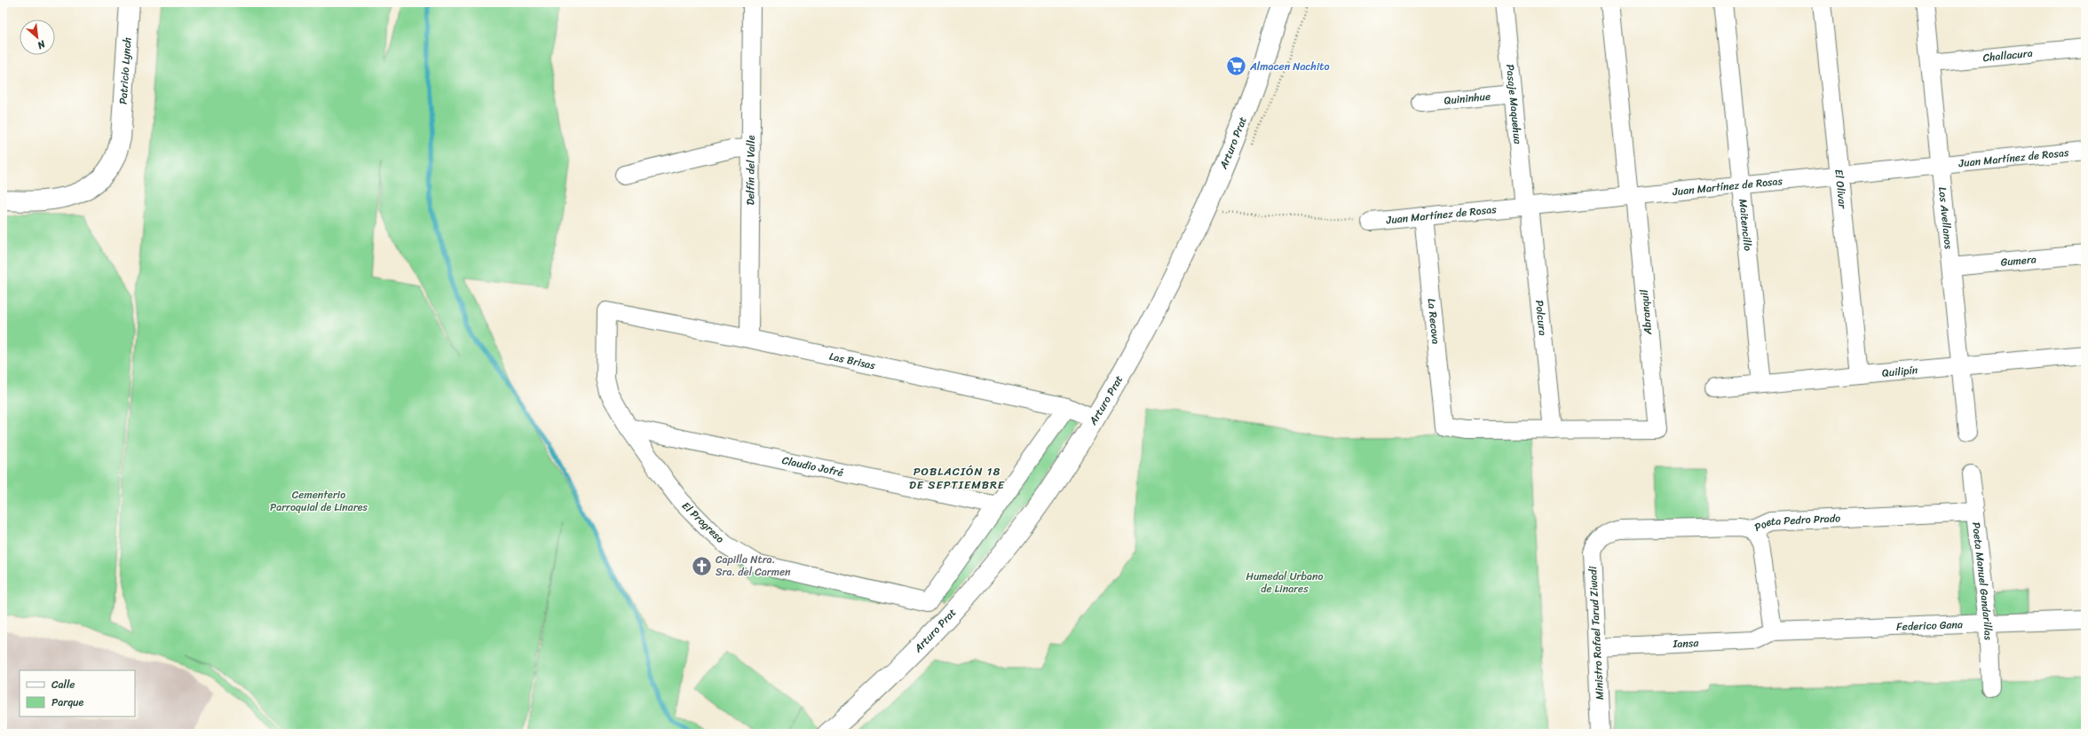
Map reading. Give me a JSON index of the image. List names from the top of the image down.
{
  "streets": {
    "main road": ["Patricio Lynch", "Arturo Prat"],
    "street": [
      "Challacura",
      "Quininhue",
      "Pasaje Maquehua",
      "Juan Martínez de Rosas",
      "Delfín del Valle",
      "El Olivar",
      "Los Avellanos",
      "Maitencillo",
      "Gumera",
      "Abranquil",
      "Polcura",
      "La Recova",
      "Las Brisas",
      "Quilipín",
      "Claudio Jofré",
      "El Progreso",
      "Poeta Pedro Prado",
      "Poeta Manuel Gandarillas",
      "Federico Gana",
      "Ministro Rafael Tarud Ziwadi",
      "Iansa"
    ]
  },
  "crossings": [
    ["Challacura", "Los Avellanos"],
    ["Quininhue", "Pasaje Maquehua"],
    ["Pasaje Maquehua", "Juan Martínez de Rosas"],
    ["Pasaje Maquehua", "Polcura"],
    ["Arturo Prat", "Las Brisas"],
    ["Juan Martínez de Rosas", "El Olivar"],
    ["Juan Martínez de Rosas", "Los Avellanos"],
    ["Juan Martínez de Rosas", "Maitencillo"],
    ["Juan Martínez de Rosas", "Abranquil"],
    ["Juan Martínez de Rosas", "Polcura"],
    ["Juan Martínez de Rosas", "La Recova"],
    ["Delfín del Valle", "Las Brisas"],
    ["El Olivar", "Quilipín"],
    ["Los Avellanos", "Gumera"],
    ["Los Avellanos", "Quilipín"],
    ["Maitencillo", "Quilipín"],
    ["Abranquil", "Polcura"],
    ["Abranquil", "La Recova"],
    ["Polcura", "La Recova"],
    ["Las Brisas", "El Progreso"],
    ["Claudio Jofré", "El Progreso"],
    ["Poeta Pedro Prado", "Poeta Manuel Gandarillas"],
    ["Poeta Pedro Prado", "Ministro Rafael Tarud Ziwadi"],
    ["Poeta Manuel Gandarillas", "Federico Gana"],
    ["Federico Gana", "Iansa"],
    ["Ministro Rafael Tarud Ziwadi", "Iansa"]
  ],
  "districts": ["POBLACIÓN 18 DE SEPTIEMBRE"],
  "parks": ["Cementerio Parroquial de Linares", "Humedal Urbano de Linares"],
  "places": {
    "supermarket": ["Almacen Nachito"],
    "church": ["Capilla Ntra. Sra. del Carmen"]
  },
  "legend": ["Calle", "Parque"],
  "north": "bottom right"
}
